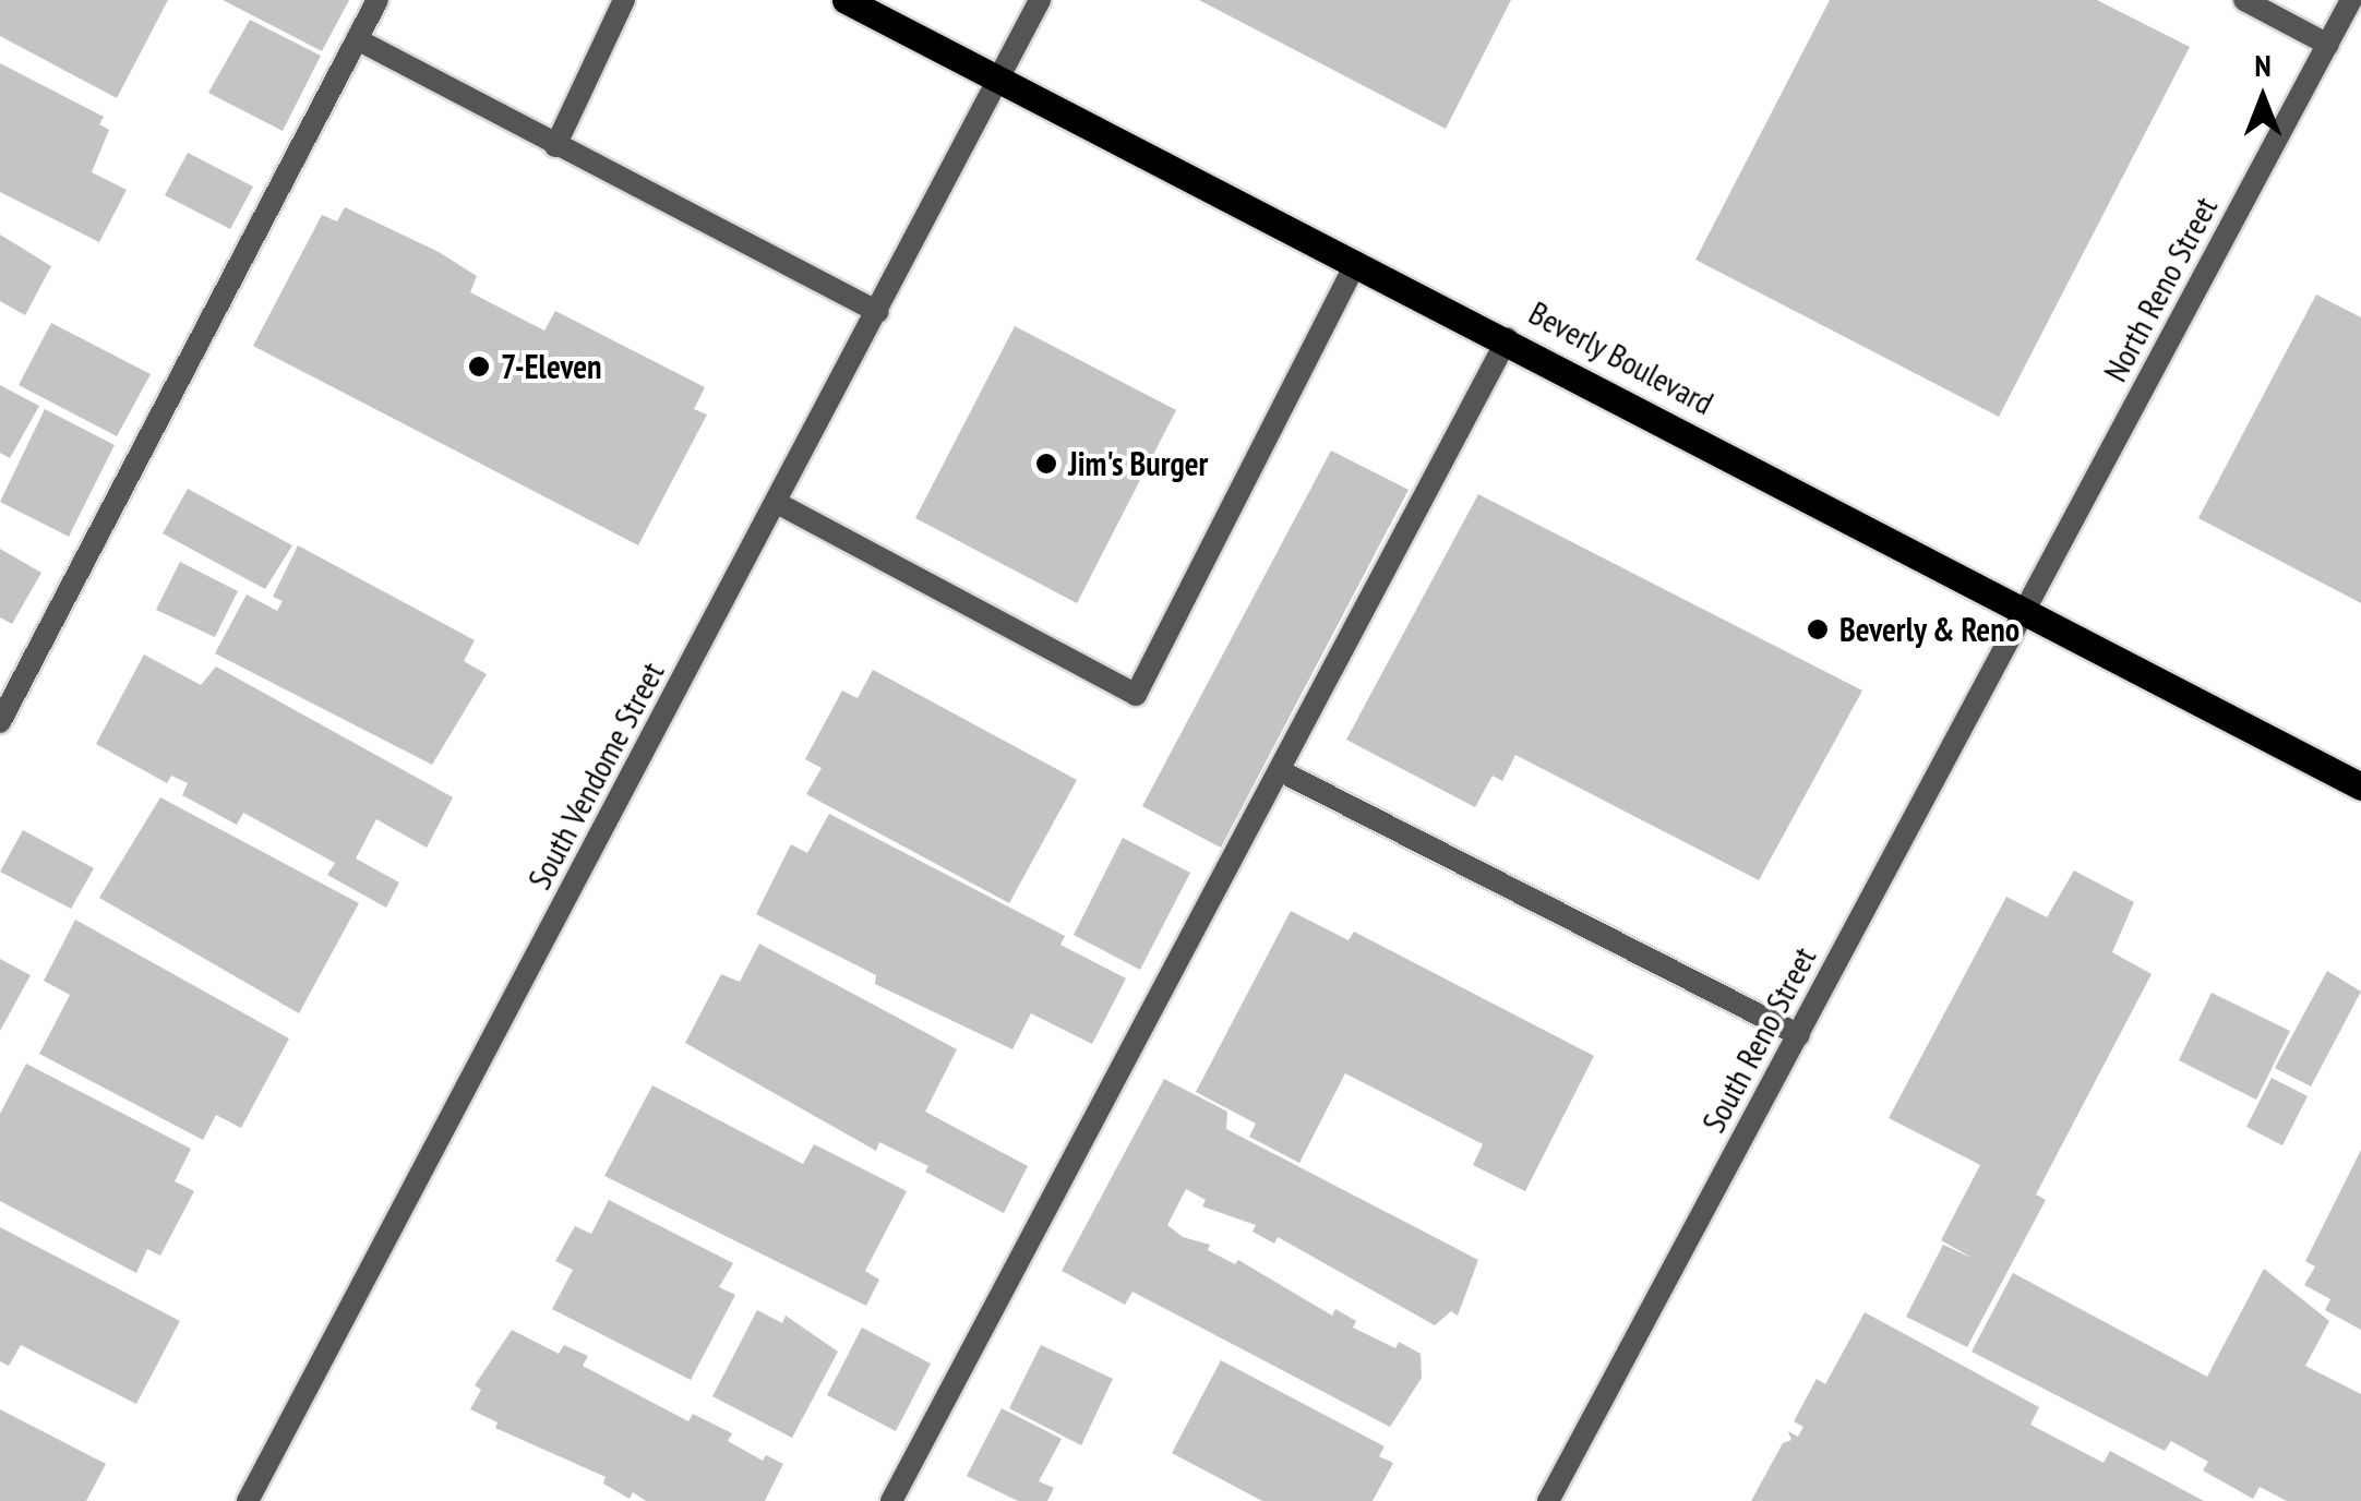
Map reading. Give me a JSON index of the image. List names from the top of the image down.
{
  "streets": {
    "main road": ["Beverly Boulevard"],
    "street": ["North Reno Street", "South Vendome Street", "South Reno Street"]
  },
  "crossings": [
    ["North Reno Street", "Beverly Boulevard"],
    ["North Reno Street", "South Reno Street"],
    ["Beverly Boulevard", "South Vendome Street"],
    ["Beverly Boulevard", "South Reno Street"]
  ],
  "places": ["7-Eleven", "Jim's Burger", "Beverly & Reno"],
  "north": "top"
}
